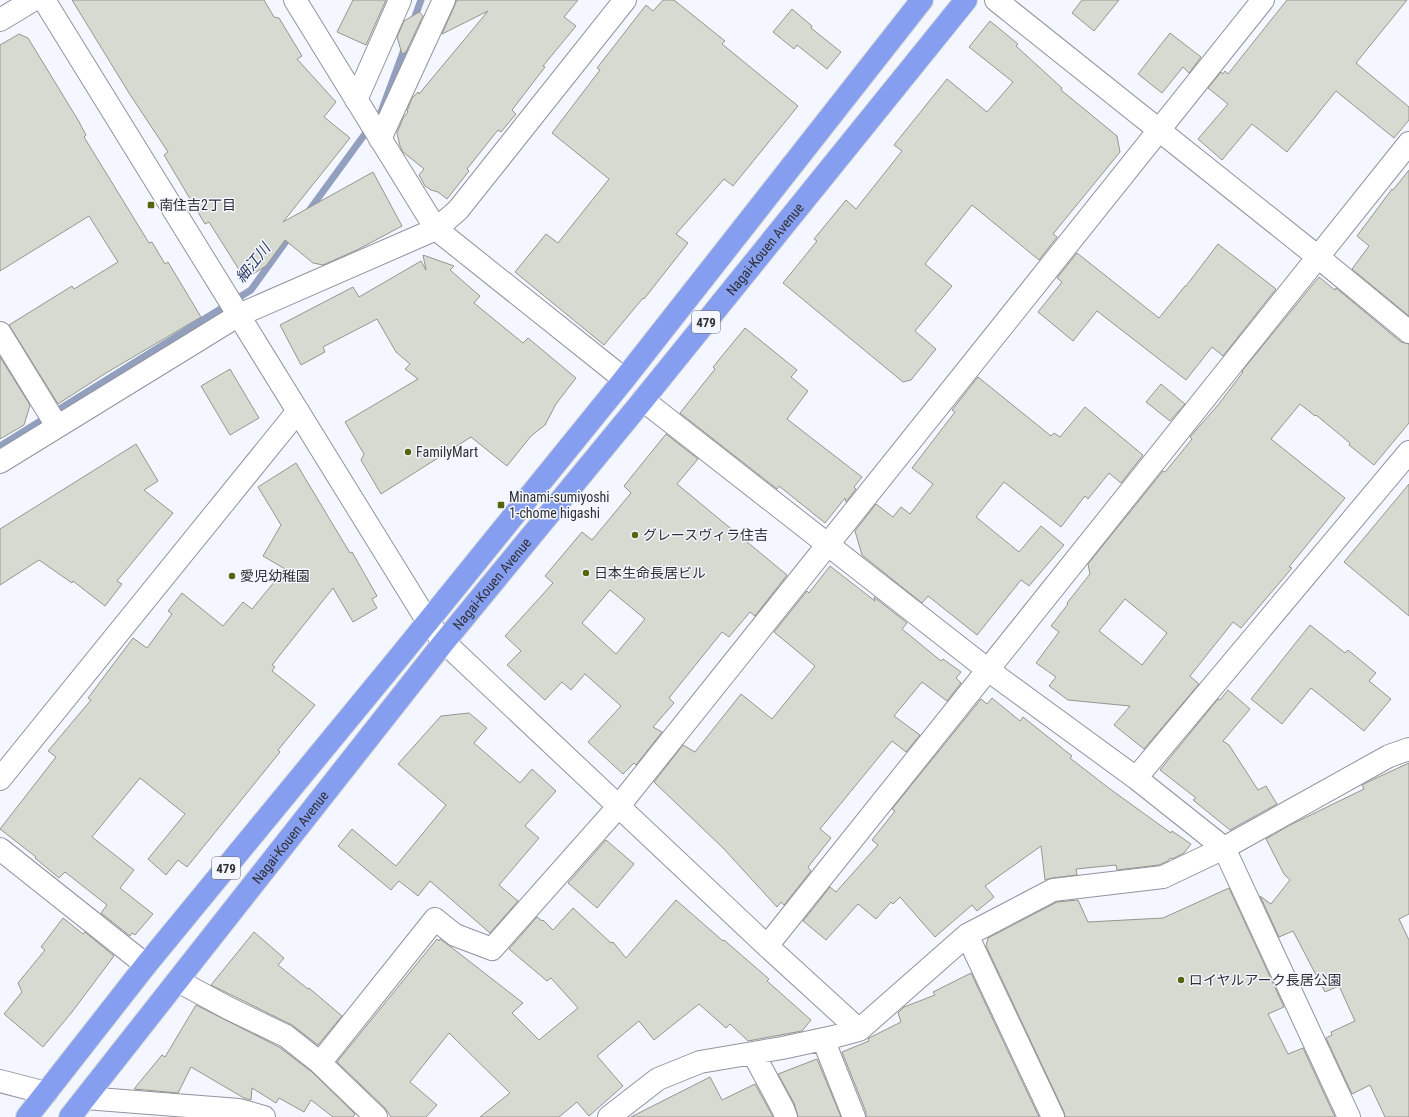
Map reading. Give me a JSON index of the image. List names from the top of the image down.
{
  "streets": {
    "highway": ["Nagai-Kouen Avenue", "479"]
  },
  "water": ["細江川"],
  "places": {
    "transit": ["南住吉2丁目", "Minami-sumiyoshi 1-chome higashi"],
    "other": [
      "FamilyMart",
      "グレースヴィラ住吉",
      "日本生命長居ビル",
      "愛児幼稚園",
      "ロイヤルアーク長居公園"
    ]
  }
}
